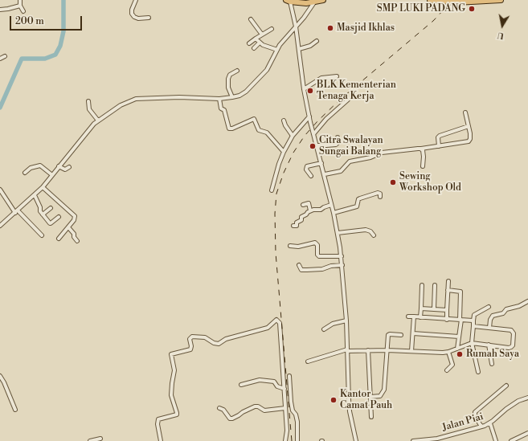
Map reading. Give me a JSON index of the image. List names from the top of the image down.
{
  "streets": {
    "street": ["Jalan Piai"]
  },
  "places": [
    "SMP LUKI PADANG",
    "Masjid Ikhlas",
    "BLK Kementerian Tenaga Kerja",
    "Citra Swalayan Sungai Balang",
    "Sewing Workshop Old",
    "Rumah Saya",
    "Kantor Camat Pauh"
  ],
  "scale_bar": "200 m",
  "north": "bottom"
}
